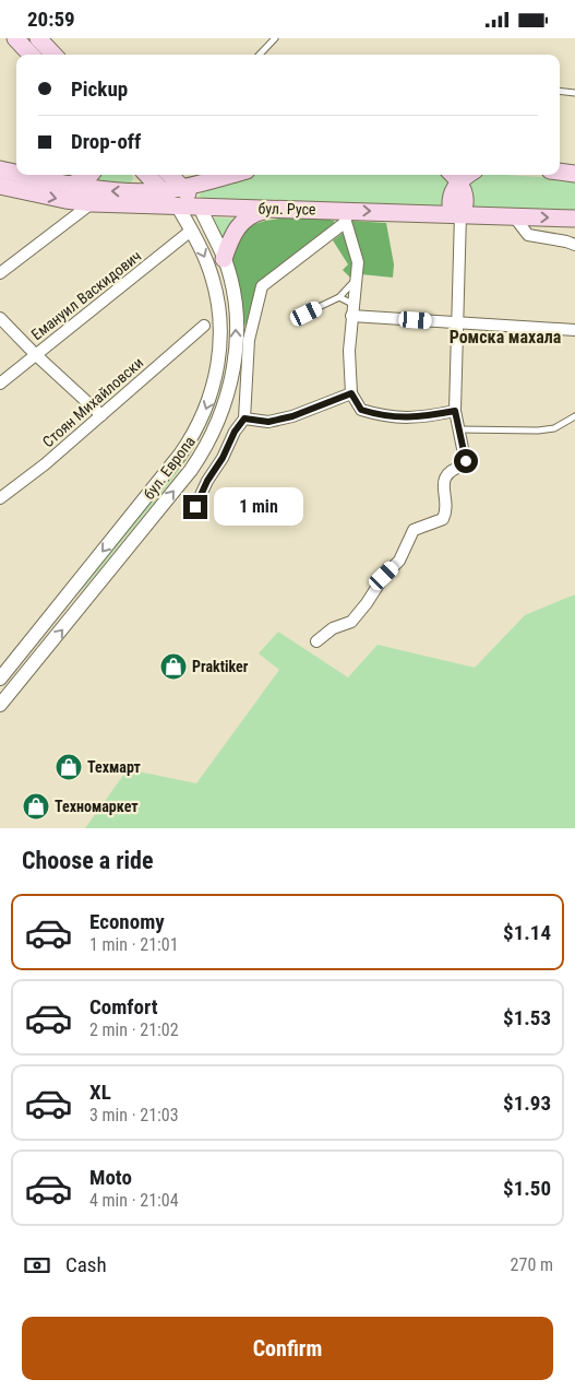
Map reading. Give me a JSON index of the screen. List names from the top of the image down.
{
  "streets": {
    "main road": ["бул. Русе"],
    "street": ["Емануил Васкидович", "Стоян Михайловски", "бул. Европа"]
  },
  "crossings": [
    ["бул. Русе", "бул. Европа"],
    ["Емануил Васкидович", "бул. Европа"]
  ],
  "districts": ["Ромска махала"],
  "places": {
    "shop": ["Praktiker", "Техмарт", "Техномаркет"]
  },
  "page": {
    "status": "20:59",
    "banner": ["Pickup", "Drop-off"],
    "bubble": "1 min",
    "heading": "Choose a ride",
    "list": [
      {
        "name": "Economy",
        "note": "1 min · 21:01",
        "value": "$1.14"
      },
      {
        "name": "Comfort",
        "note": "2 min · 21:02",
        "value": "$1.53"
      },
      {
        "name": "XL",
        "note": "3 min · 21:03",
        "value": "$1.93"
      },
      {
        "name": "Moto",
        "note": "4 min · 21:04",
        "value": "$1.50"
      }
    ],
    "pay": ["Cash", "270 m"],
    "buttons": "Confirm"
  }
}
